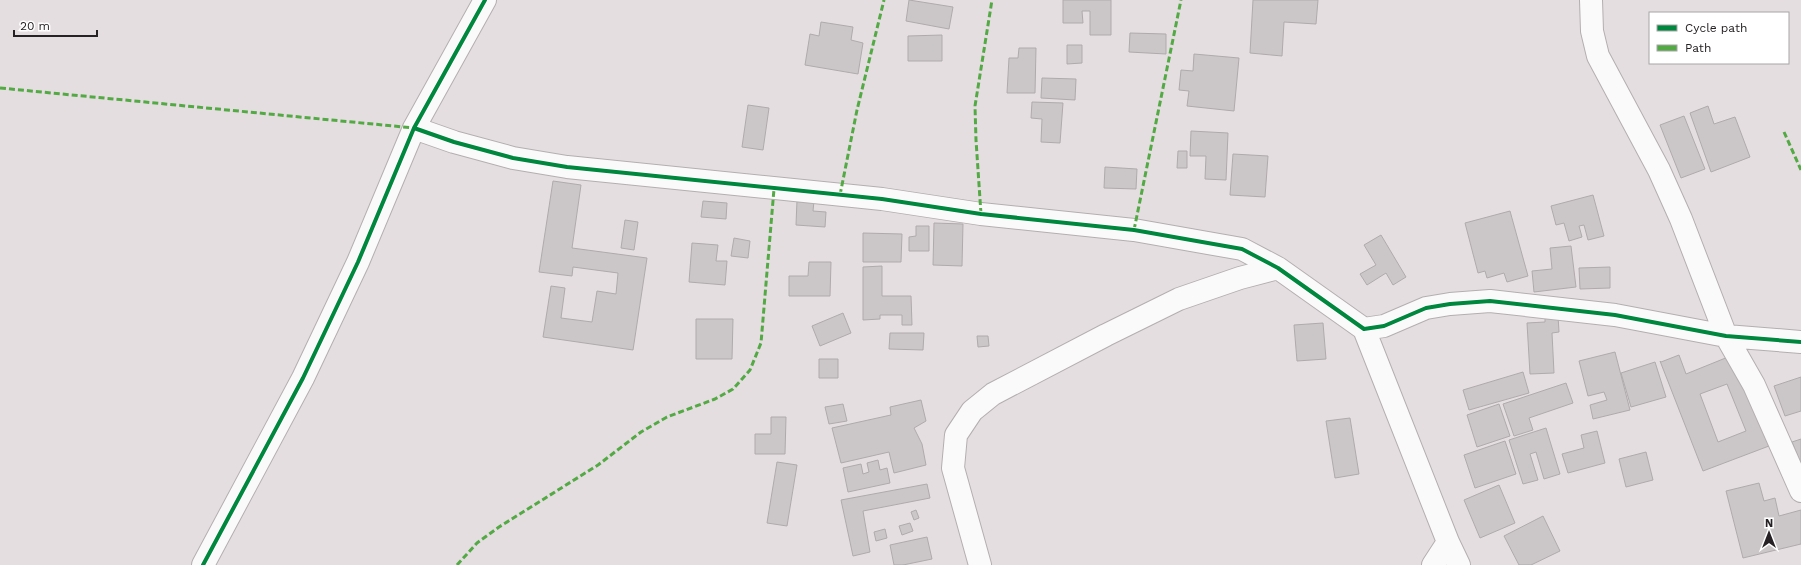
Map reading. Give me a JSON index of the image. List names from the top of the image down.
{
  "legend": ["Cycle path", "Path"],
  "scale_bar": "20 m",
  "north": "top"
}
